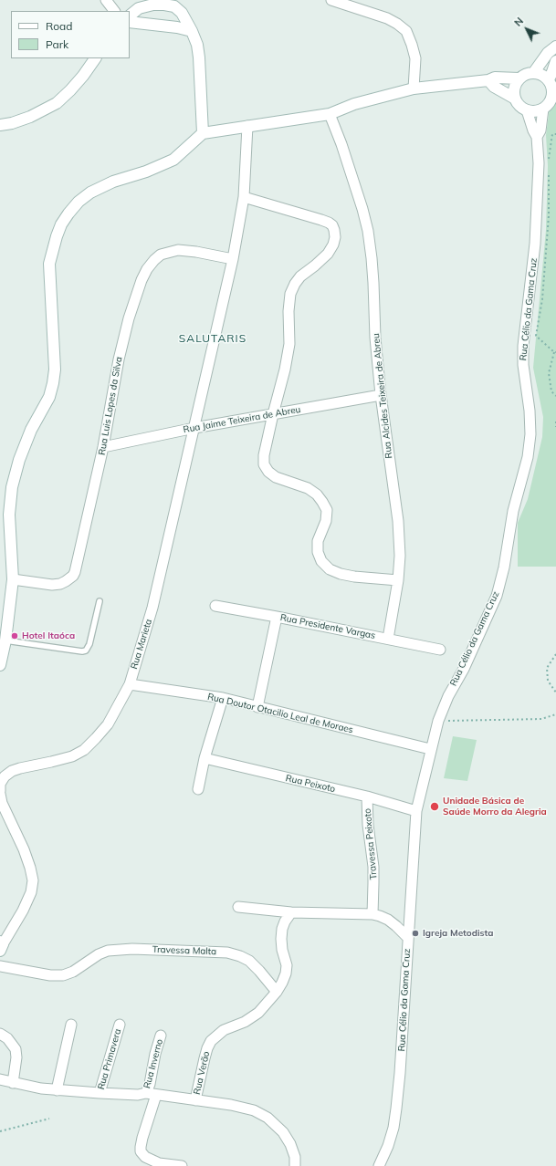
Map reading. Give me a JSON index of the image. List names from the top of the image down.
{
  "streets": {
    "street": [
      "Rua Célio da Gama Cruz",
      "Rua Alcides Teixeira de Abreu",
      "Rua Luis Lopes da Silva",
      "Rua Jaime Teixeira de Abreu",
      "Rua Presidente Vargas",
      "Rua Marieta",
      "Rua Doutor Otacilio Leal de Moraes",
      "Rua Peixoto",
      "Travessa Peixoto",
      "Travessa Malta",
      "Rua Primavera",
      "Rua Inverno",
      "Rua Verão"
    ]
  },
  "crossings": [
    ["Rua Célio da Gama Cruz", "Rua Doutor Otacilio Leal de Moraes"],
    ["Rua Célio da Gama Cruz", "Rua Peixoto"],
    ["Rua Alcides Teixeira de Abreu", "Rua Jaime Teixeira de Abreu"],
    ["Rua Alcides Teixeira de Abreu", "Rua Presidente Vargas"],
    ["Rua Luis Lopes da Silva", "Rua Jaime Teixeira de Abreu"],
    ["Rua Luis Lopes da Silva", "Rua Marieta"],
    ["Rua Jaime Teixeira de Abreu", "Rua Marieta"],
    ["Rua Marieta", "Rua Doutor Otacilio Leal de Moraes"],
    ["Rua Peixoto", "Travessa Peixoto"],
    ["Travessa Malta", "Rua Verão"]
  ],
  "districts": ["SALUTARIS"],
  "places": ["Hotel Itaóca", "Unidade Básica de Saúde Morro da Alegria", "Igreja Metodista"],
  "legend": ["Road", "Park"],
  "north": "top left"
}
